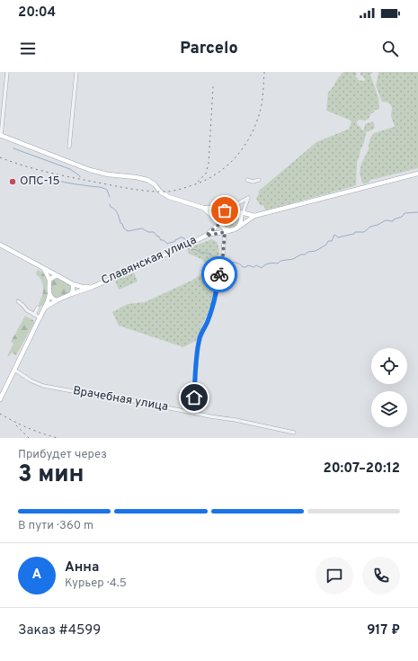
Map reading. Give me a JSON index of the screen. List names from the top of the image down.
{
  "streets": {
    "main road": ["Славянская улица"],
    "street": ["Врачебная улица"]
  },
  "places": ["ОПС-15"],
  "page": {
    "status": "20:04",
    "header": "Parcelo",
    "heading": ["3 мин", "Прибудет через", "20:07–20:12"],
    "panel": [
      "Анна",
      "Курьер · 4.5",
      "Заказ #4599",
      "917 ₽"
    ],
    "bar": "В пути · 360 m",
    "round": "А"
  }
}
